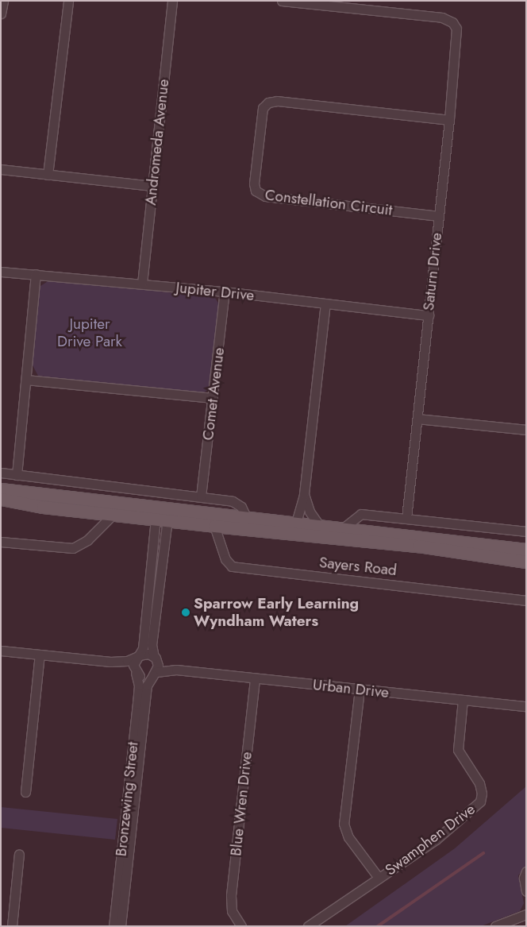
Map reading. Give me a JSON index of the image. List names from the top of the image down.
{
  "streets": {
    "main road": ["Sayers Road"],
    "street": [
      "Andromeda Avenue",
      "Constellation Circuit",
      "Saturn Drive",
      "Jupiter Drive",
      "Comet Avenue",
      "Urban Drive",
      "Bronzewing Street",
      "Blue Wren Drive",
      "Swamphen Drive"
    ]
  },
  "crossings": [
    ["Andromeda Avenue", "Jupiter Drive"],
    ["Constellation Circuit", "Saturn Drive"],
    ["Saturn Drive", "Jupiter Drive"],
    ["Jupiter Drive", "Comet Avenue"],
    ["Urban Drive", "Bronzewing Street"],
    ["Urban Drive", "Blue Wren Drive"],
    ["Urban Drive", "Swamphen Drive"]
  ],
  "parks": ["Jupiter Drive Park"],
  "places": ["Sparrow Early Learning Wyndham Waters"]
}
